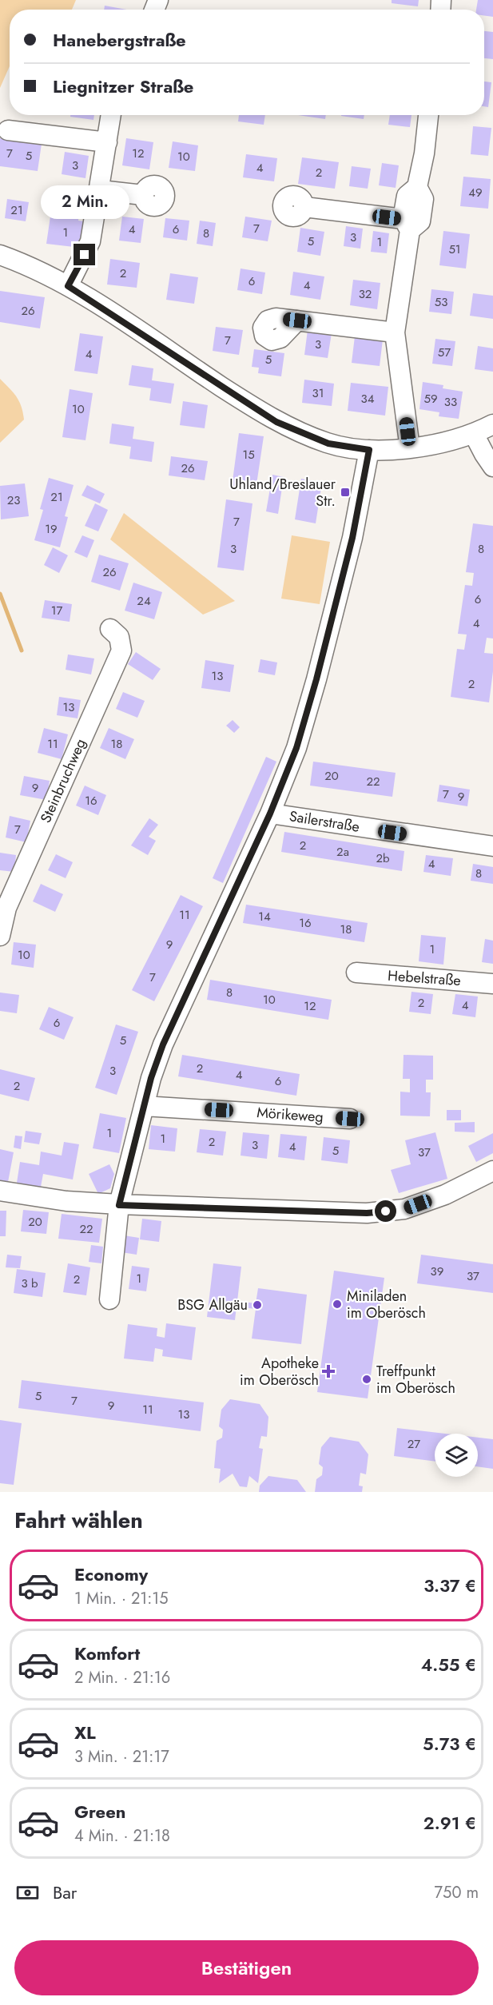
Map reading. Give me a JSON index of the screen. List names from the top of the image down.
{
  "streets": {
    "street": [
      "Steinbruchweg",
      "Sailerstraße",
      "Hebelstraße",
      "Mörikeweg"
    ]
  },
  "places": {
    "transit": ["Uhland/Breslauer Str."],
    "other": ["Miniladen im Oberösch", "BSG Allgäu", "Treffpunkt im Oberösch"],
    "health": ["Apotheke im Oberösch"]
  },
  "house_numbers": [
    "7",
    "12",
    "5",
    "10",
    "3",
    "4",
    "2",
    "49",
    "21",
    "7",
    "4",
    "6",
    "1",
    "8",
    "3",
    "5",
    "1",
    "51",
    "2",
    "6",
    "4",
    "32",
    "53",
    "26",
    "7",
    "3",
    "57",
    "4",
    "5",
    "31",
    "34",
    "59",
    "33",
    "10",
    "15",
    "26",
    "21",
    "23",
    "7",
    "19",
    "3",
    "8",
    "26",
    "6",
    "24",
    "17",
    "4",
    "13",
    "2",
    "13",
    "11",
    "18",
    "20",
    "22",
    "9",
    "7",
    "9",
    "16",
    "7",
    "2",
    "2a",
    "2b",
    "4",
    "8",
    "11",
    "14",
    "16",
    "18",
    "9",
    "1",
    "10",
    "7",
    "8",
    "10",
    "2",
    "4",
    "12",
    "6",
    "5",
    "2",
    "3",
    "4",
    "6",
    "2",
    "1",
    "1",
    "2",
    "3",
    "4",
    "5",
    "37",
    "20",
    "22",
    "39",
    "37",
    "1",
    "2",
    "3 b",
    "5",
    "7",
    "9",
    "11",
    "13",
    "27"
  ],
  "page": {
    "banner": ["Hanebergstraße", "Liegnitzer Straße"],
    "bubble": "2 Min.",
    "heading": "Fahrt wählen",
    "list": [
      {
        "name": "Economy",
        "note": "1 Min. · 21:15",
        "value": "3.37 €"
      },
      {
        "name": "Komfort",
        "note": "2 Min. · 21:16",
        "value": "4.55 €"
      },
      {
        "name": "XL",
        "note": "3 Min. · 21:17",
        "value": "5.73 €"
      },
      {
        "name": "Green",
        "note": "4 Min. · 21:18",
        "value": "2.91 €"
      }
    ],
    "pay": ["Bar", "750 m"],
    "buttons": "Bestätigen"
  }
}
